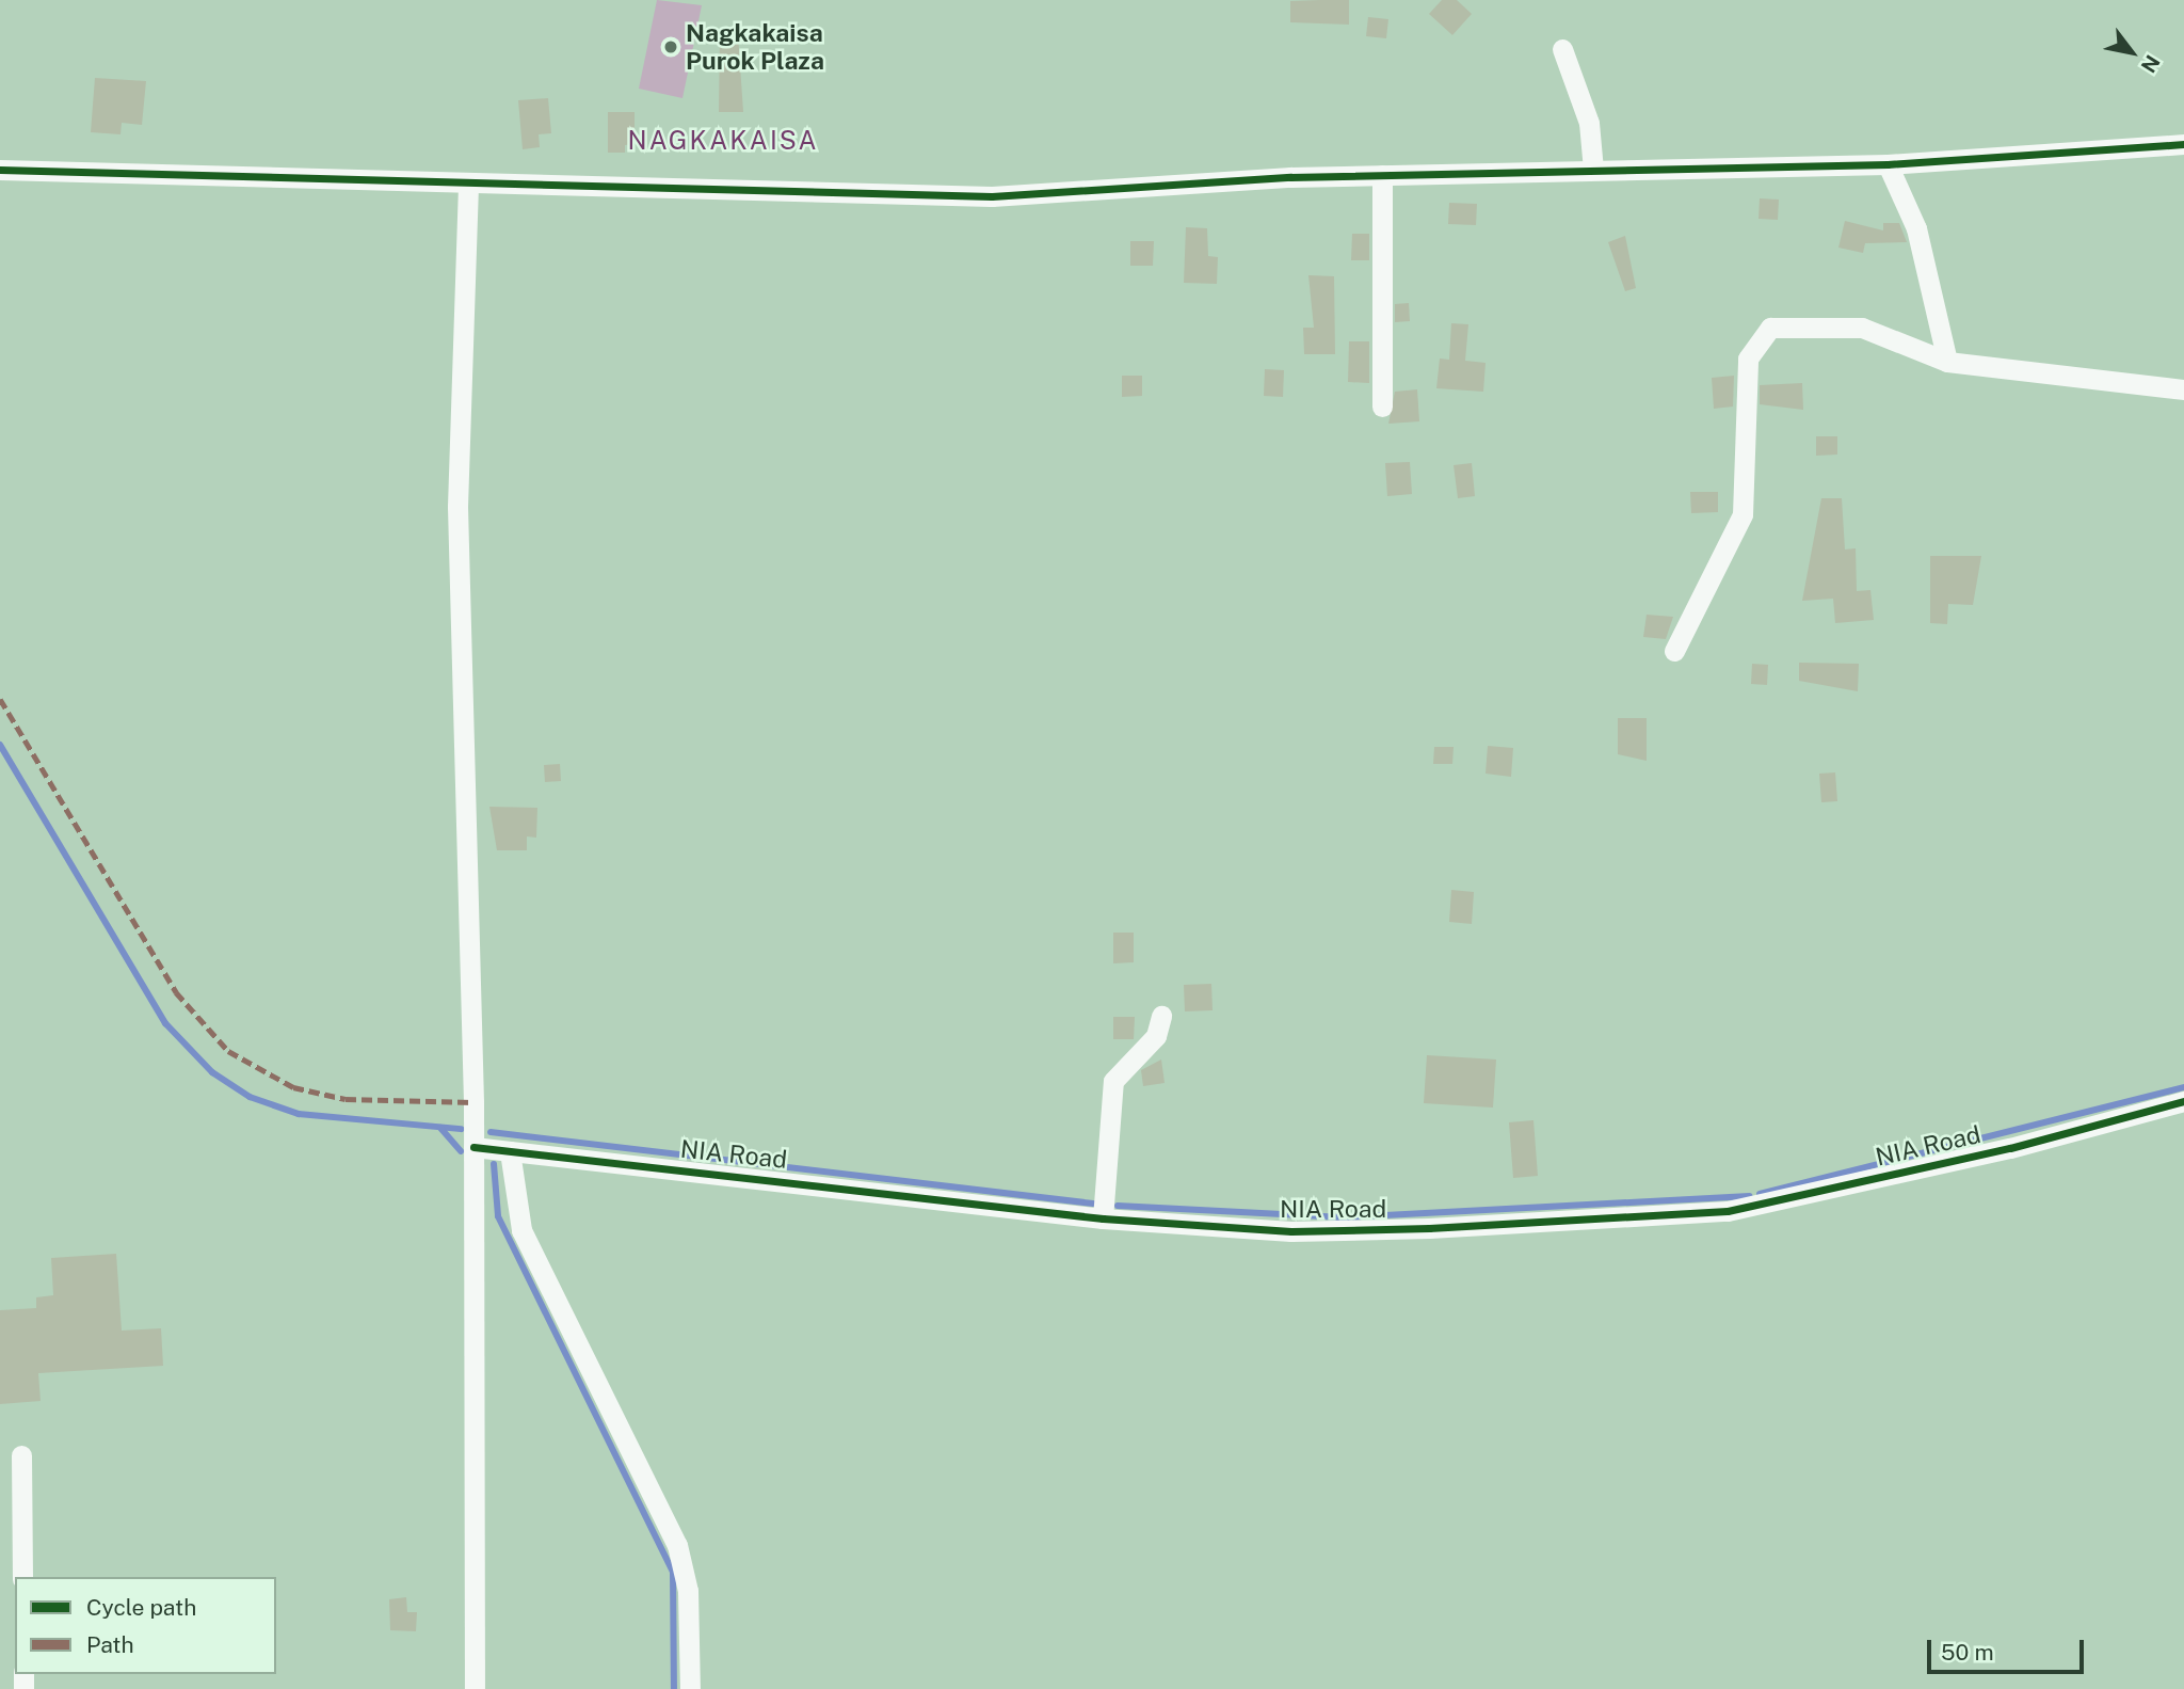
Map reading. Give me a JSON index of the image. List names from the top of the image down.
{
  "streets": {
    "street": ["NIA Road"]
  },
  "districts": ["NAGKAKAISA"],
  "places": ["Nagkakaisa Purok Plaza"],
  "legend": ["Cycle path", "Path"],
  "scale_bar": "50 m",
  "north": "bottom right"
}
